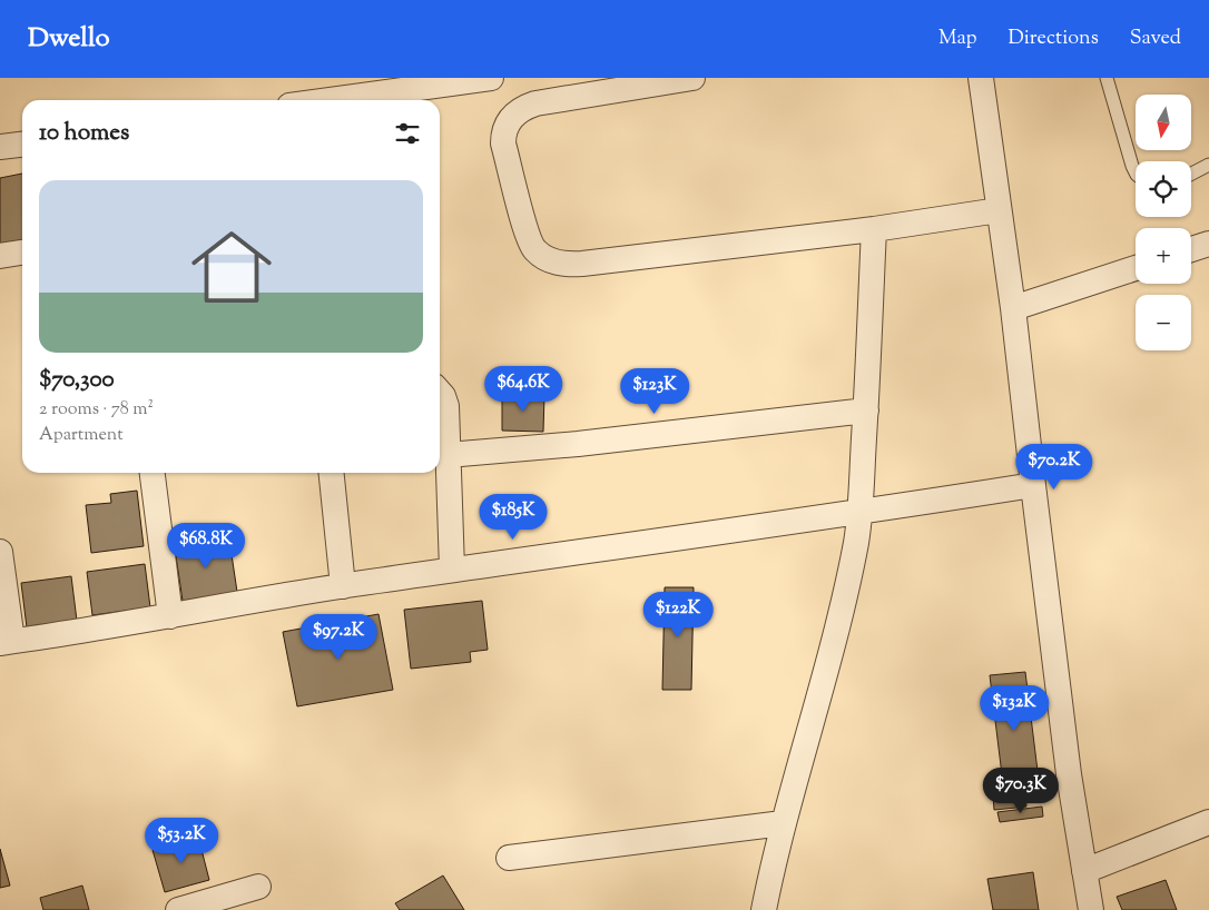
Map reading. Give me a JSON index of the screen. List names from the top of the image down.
{
  "north": "bottom",
  "page": {
    "header": "Dwello",
    "nav": ["Map", "Directions", "Saved"],
    "map_buttons": ["+", "−"],
    "heading": "10 homes",
    "list": [
      {
        "name": "$70,300",
        "note": "2 rooms · 78 m² · Apartment"
      }
    ],
    "price": [
      "$64.6K",
      "$123K",
      "$70.2K",
      "$185K",
      "$68.8K",
      "$122K",
      "$97.2K",
      "$132K",
      "$70.3K",
      "$53.2K"
    ]
  }
}
